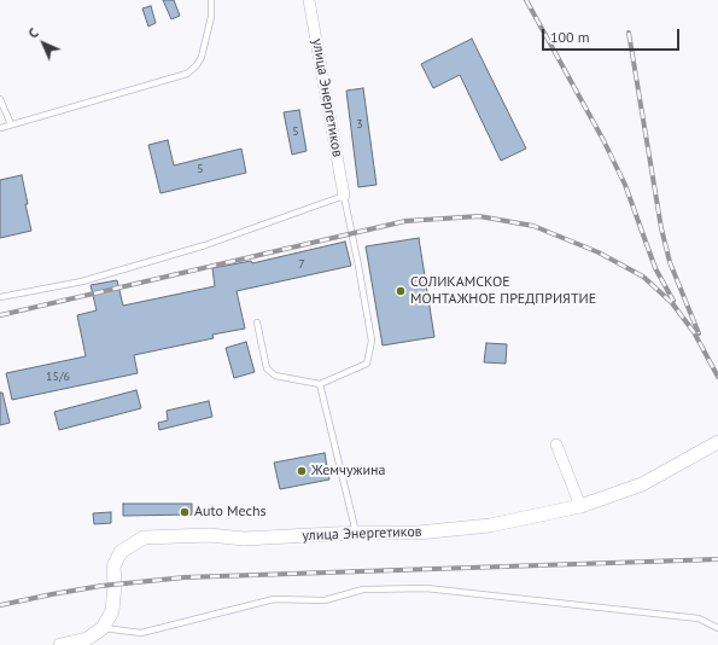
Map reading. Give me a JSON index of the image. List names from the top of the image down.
{
  "streets": {
    "street": ["улица Энергетиков"]
  },
  "places": ["СОЛИКАМСКОЕ МОНТАЖНОЕ ПРЕДПРИЯТИЕ", "Жемчужина", "Auto Mechs"],
  "house_numbers": [
    "3",
    "5",
    "5",
    "7",
    "15/6"
  ],
  "scale_bar": "100 m",
  "north": "top left"
}
